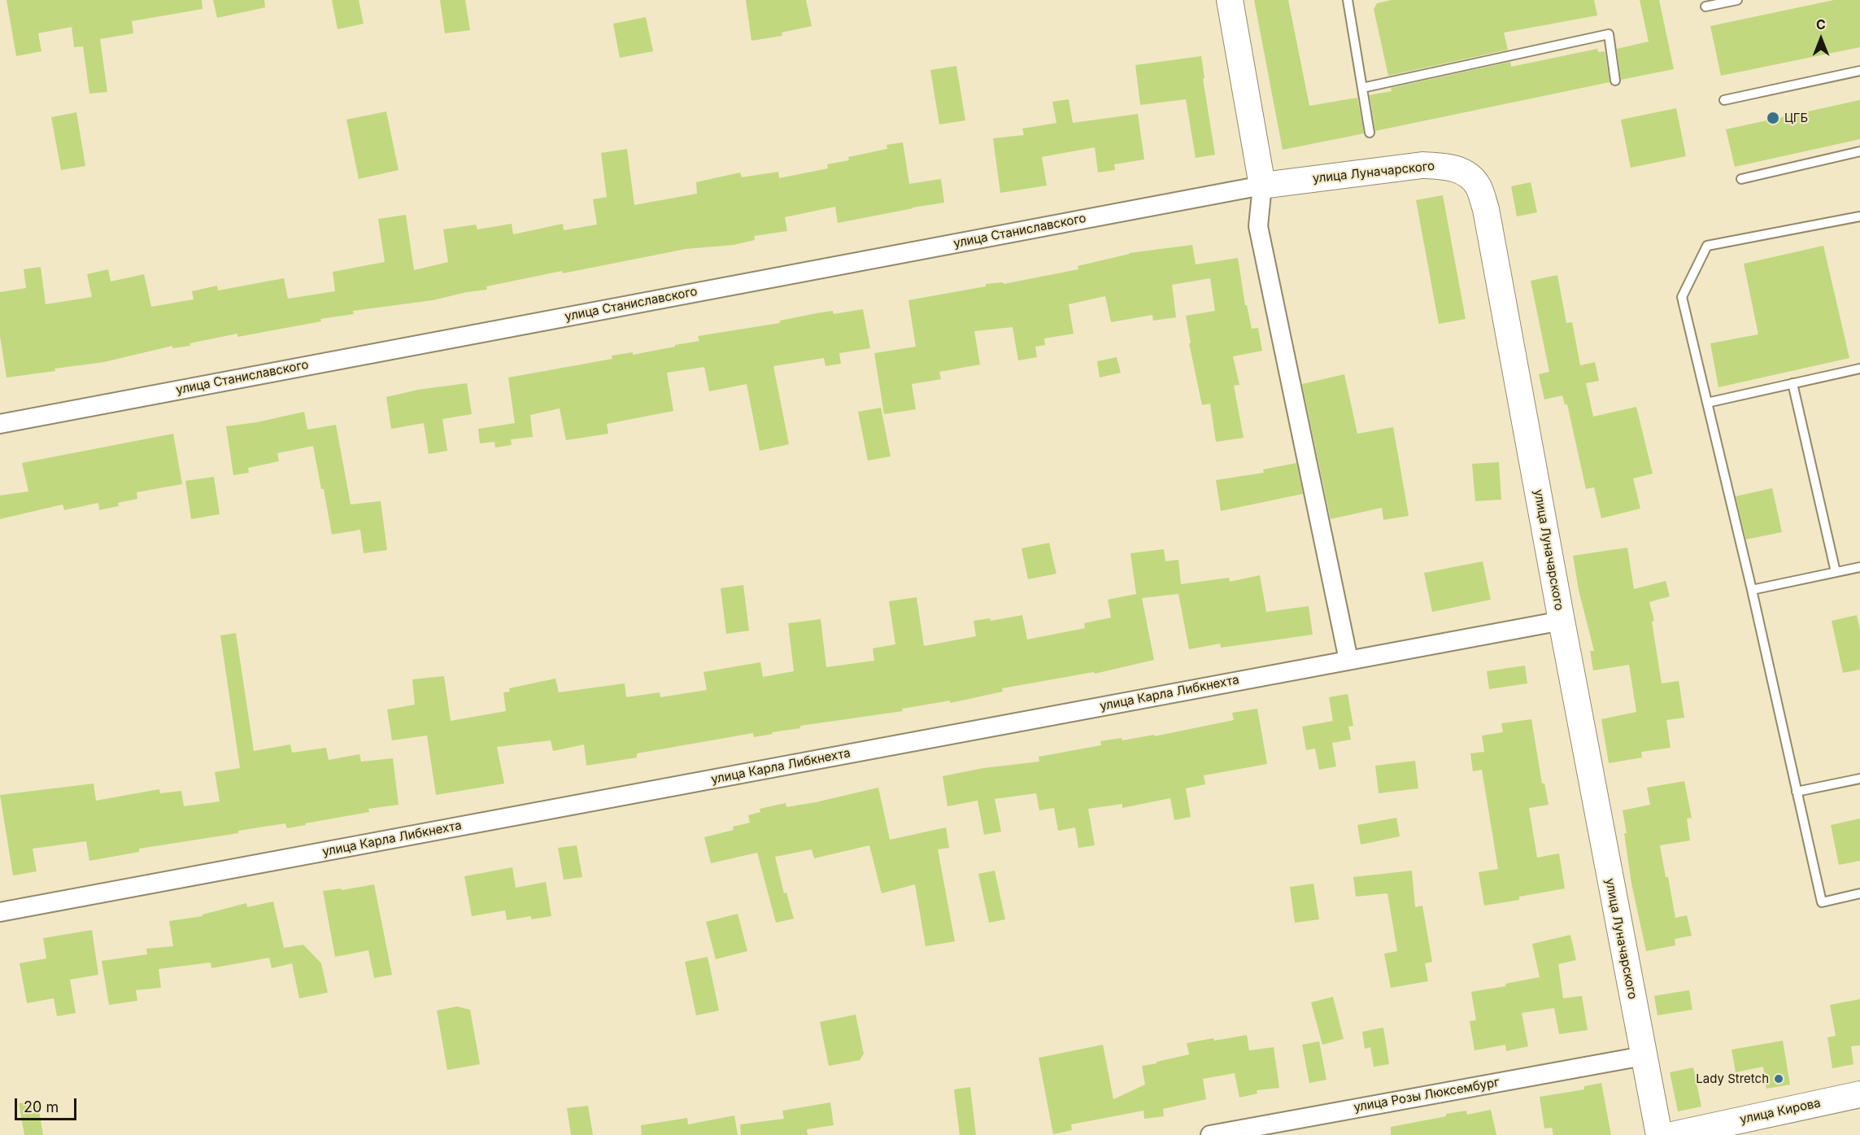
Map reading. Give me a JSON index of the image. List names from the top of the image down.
{
  "streets": {
    "street": [
      "улица Луначарского",
      "улица Станиславского",
      "улица Карла Либкнехта",
      "улица Розы Люксембург",
      "улица Кирова"
    ]
  },
  "crossings": [
    ["улица Луначарского", "улица Станиславского"],
    ["улица Луначарского", "улица Карла Либкнехта"],
    ["улица Луначарского", "улица Розы Люксембург"]
  ],
  "places": ["ЦГБ", "Lady Stretch"],
  "scale_bar": "20 m",
  "north": "top"
}
